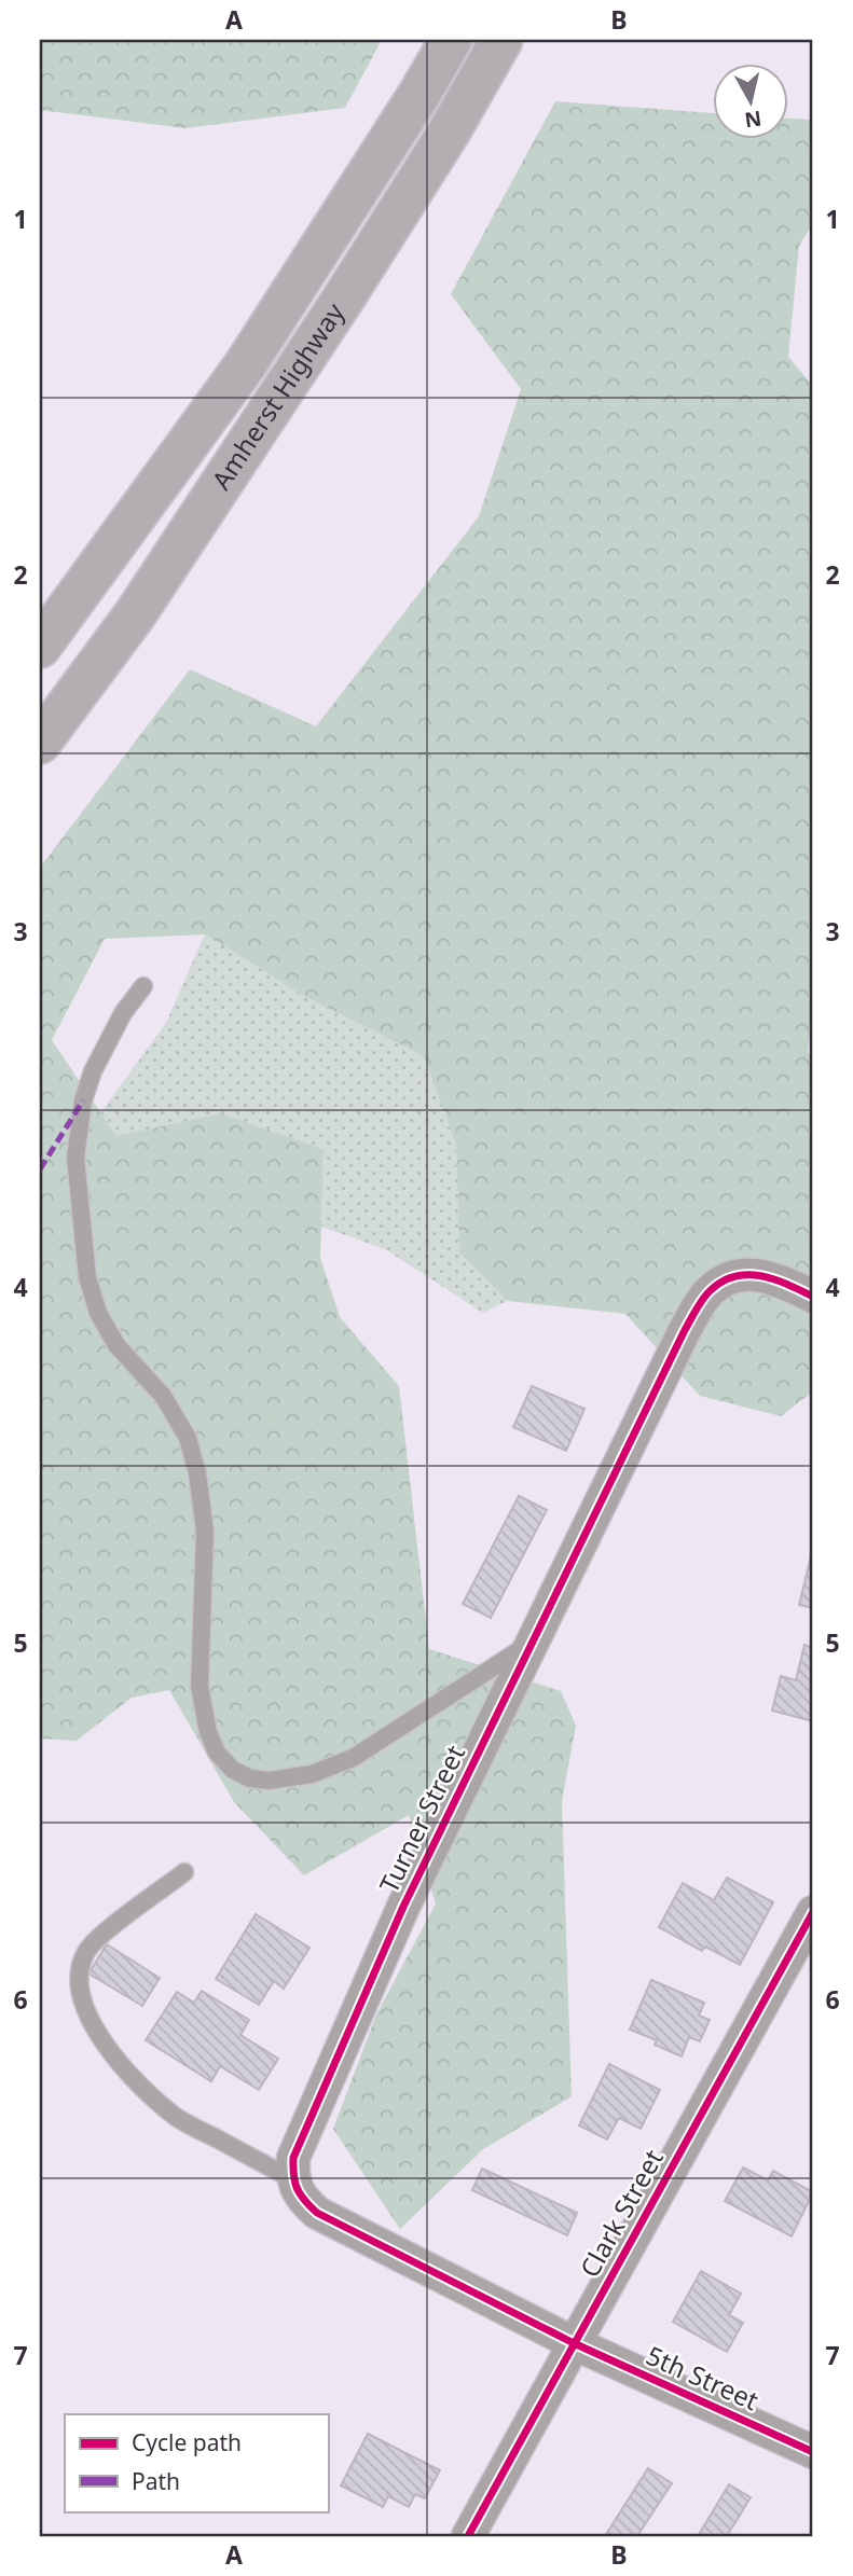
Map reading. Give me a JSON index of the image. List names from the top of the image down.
{
  "streets": {
    "highway": ["Amherst Highway"],
    "street": ["Turner Street", "Clark Street", "5th Street"]
  },
  "crossings": [
    ["Clark Street", "5th Street"]
  ],
  "legend": ["Cycle path", "Path"],
  "north": "bottom",
  "grid": {
    "columns": ["A", "B"],
    "rows": [
      "1",
      "2",
      "3",
      "4",
      "5",
      "6",
      "7"
    ]
  }
}
